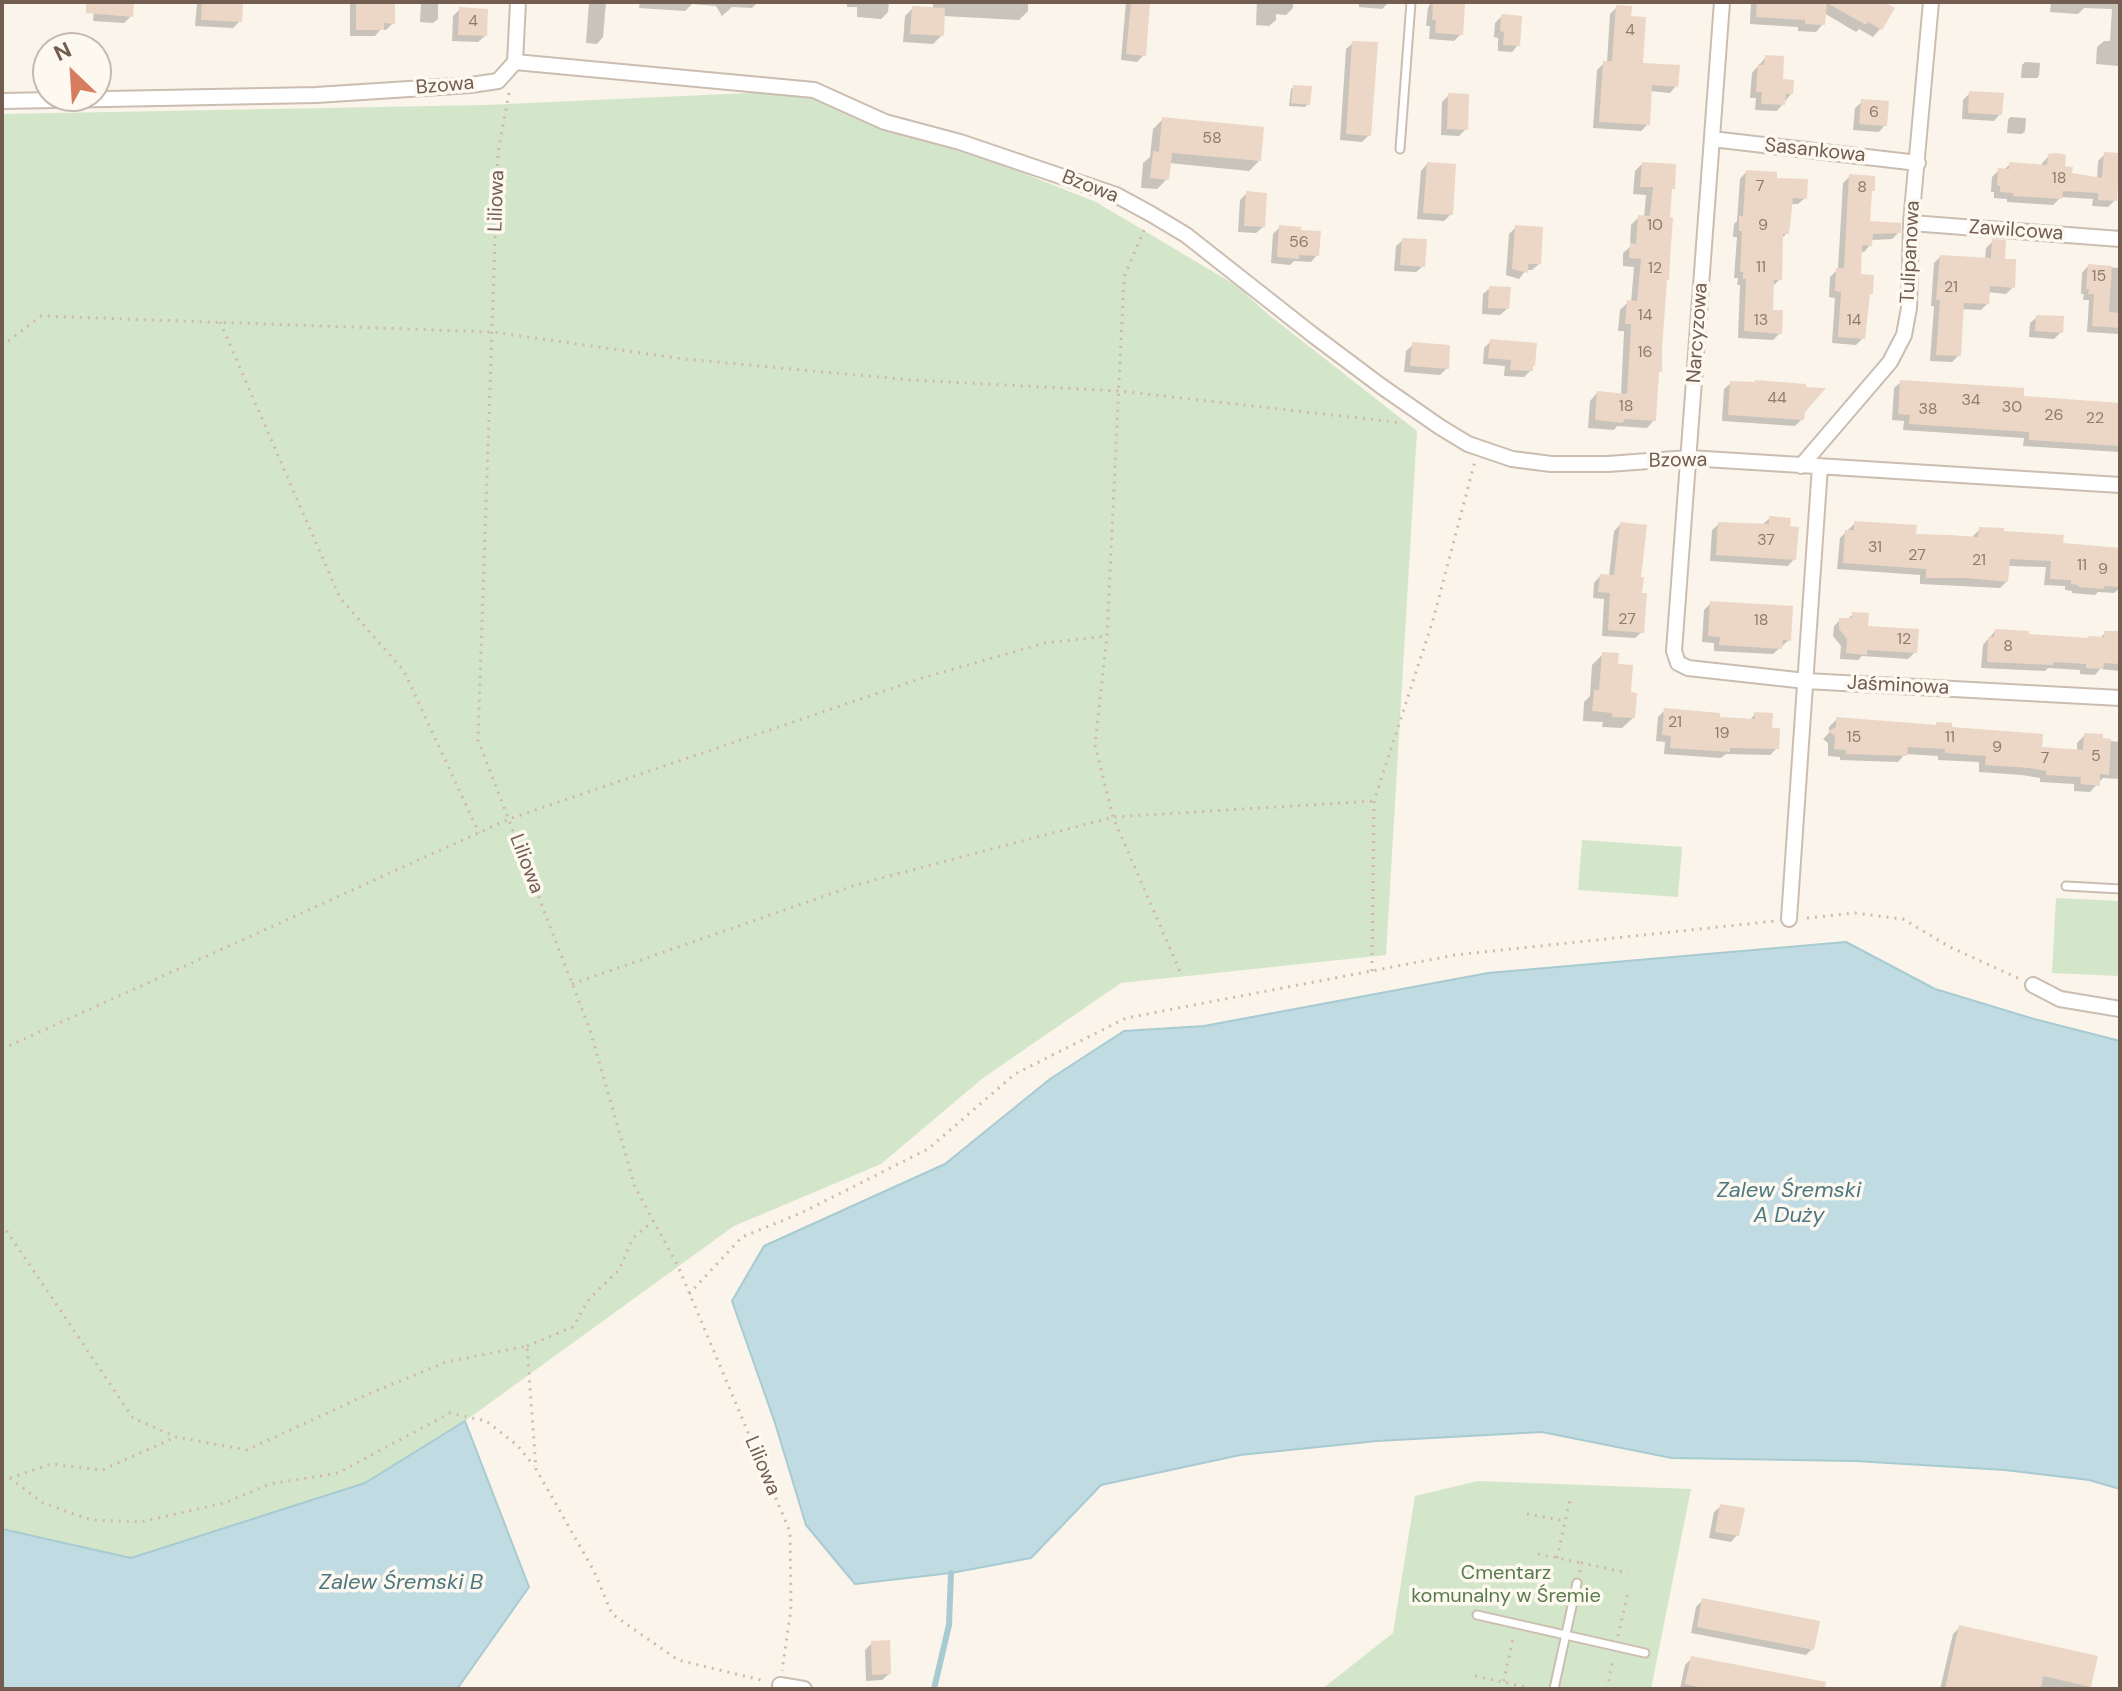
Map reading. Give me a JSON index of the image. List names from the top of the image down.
{
  "streets": {
    "street": [
      "Bzowa",
      "Sasankowa",
      "Zawilcowa",
      "Tulipanowa",
      "Narcyzowa",
      "Jaśminowa"
    ],
    "path": ["Liliowa"]
  },
  "crossings": [
    ["Bzowa", "Tulipanowa"],
    ["Bzowa", "Narcyzowa"],
    ["Sasankowa", "Tulipanowa"],
    ["Sasankowa", "Narcyzowa"],
    ["Zawilcowa", "Tulipanowa"],
    ["Narcyzowa", "Jaśminowa"]
  ],
  "water": ["Zalew Śremski A Duży", "Zalew Śremski B"],
  "parks": ["Cmentarz komunalny w Śremie"],
  "house_numbers": [
    "4",
    "4",
    "6",
    "58",
    "18",
    "7",
    "8",
    "10",
    "9",
    "56",
    "11",
    "12",
    "15",
    "21",
    "14",
    "13",
    "14",
    "16",
    "44",
    "34",
    "18",
    "30",
    "38",
    "26",
    "22",
    "37",
    "31",
    "27",
    "21",
    "11",
    "9",
    "27",
    "18",
    "12",
    "8",
    "21",
    "19",
    "15",
    "11",
    "9",
    "5",
    "7"
  ],
  "north": "top left"
}
